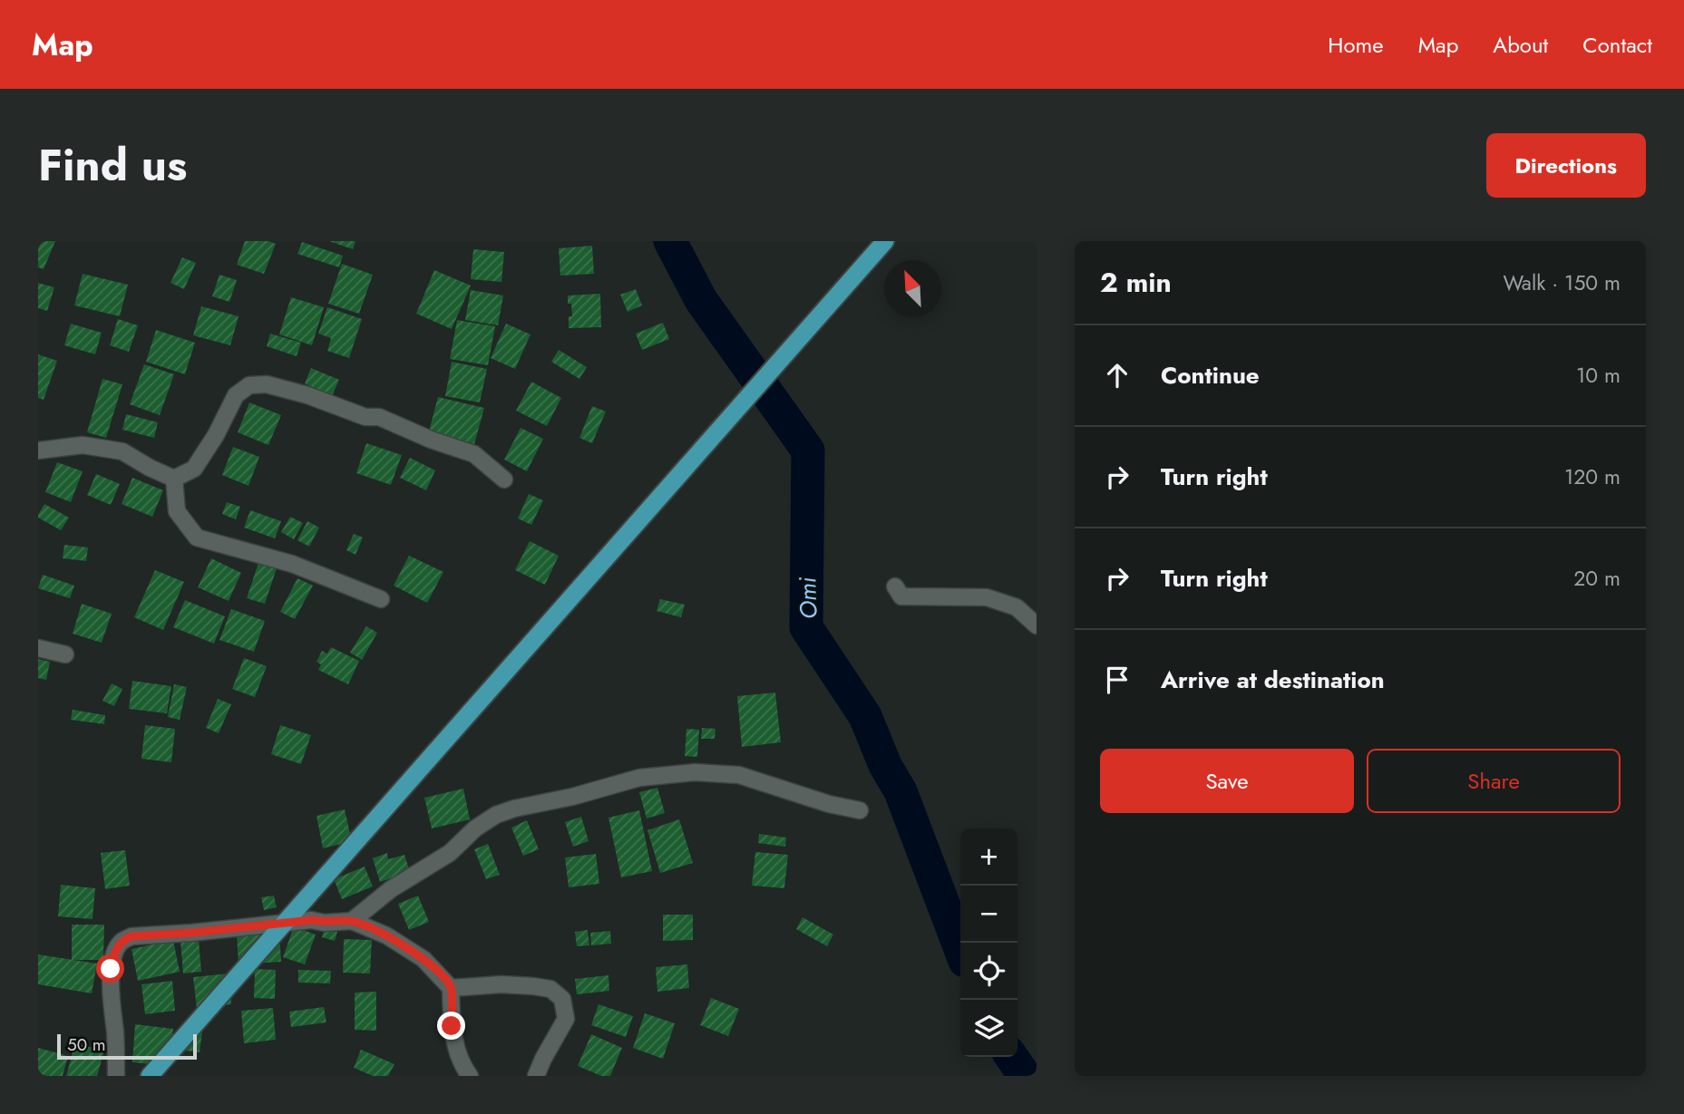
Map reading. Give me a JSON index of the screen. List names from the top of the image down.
{
  "water": ["Omi"],
  "scale_bar": "50 m",
  "north": "top left",
  "page": {
    "header": "Map",
    "nav": [
      "Home",
      "Map",
      "About",
      "Contact"
    ],
    "title": "Find us",
    "buttons": [
      "Directions",
      ["Save", "Share"]
    ],
    "heading": ["2 min", "Walk · 150 m"],
    "list": [
      ["Continue", "10 m"],
      ["Turn right", "120 m"],
      ["Turn right", "20 m"],
      "Arrive at destination"
    ],
    "map_buttons": ["+", "−"],
    "scale": "50 m"
  }
}
